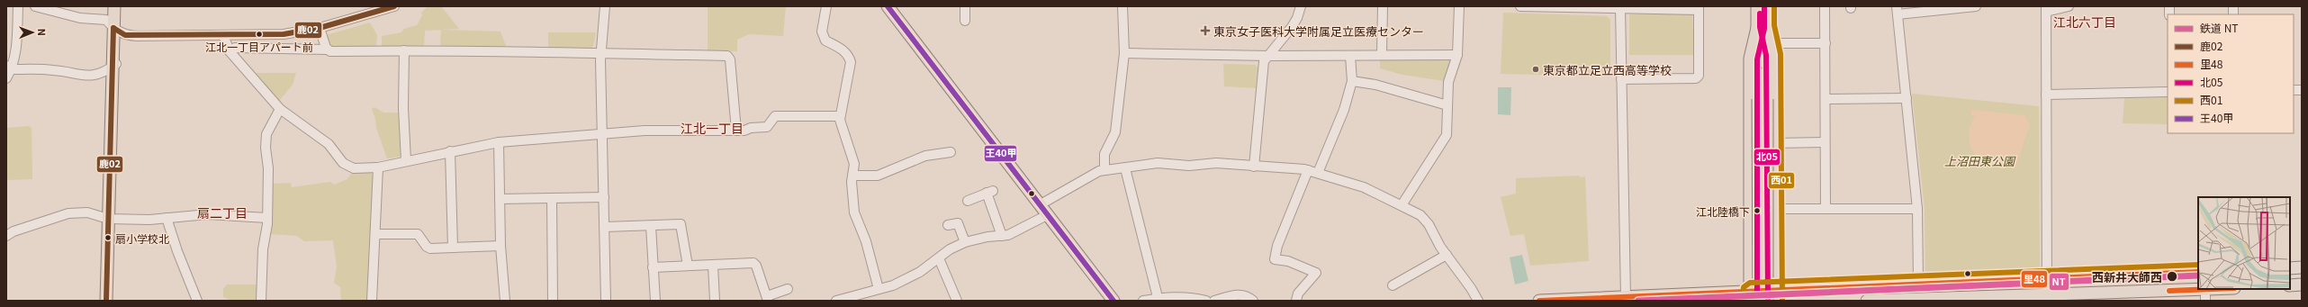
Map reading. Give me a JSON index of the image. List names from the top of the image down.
{
  "districts": ["江北六丁目", "江北一丁目", "扇二丁目"],
  "parks": ["上沼田東公園"],
  "places": {
    "health": ["東京女子医科大学附属足立医療センター"],
    "other": [
      "江北一丁目アパート前",
      "東京都立足立西高等学校",
      "江北陸橋下",
      "扇小学校北",
      "西新井大師西"
    ]
  },
  "lines": [
    "transit line 鹿02",
    "transit line 北05",
    "transit line 西01",
    "transit line 王40甲",
    "transit line 里48",
    "rail line NT"
  ],
  "legend": [
    "鉄道 NT",
    "鹿02",
    "里48",
    "北05",
    "西01",
    "王40甲"
  ],
  "north": "right"
}
